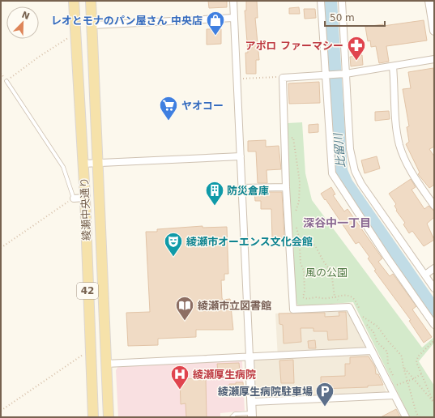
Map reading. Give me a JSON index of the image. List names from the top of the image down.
{
  "streets": {
    "main road": ["綾瀬中央通り", "42"]
  },
  "districts": ["深谷中一丁目"],
  "water": ["比留川"],
  "parks": ["風の公園"],
  "places": {
    "shop": ["レオとモナのパン屋さん 中央店"],
    "pharmacy": ["アポロ ファーマシー"],
    "supermarket": ["ヤオコー"],
    "building": ["防災倉庫"],
    "theatre": ["綾瀬市オーエンス文化会館"],
    "library": ["綾瀬市立図書館"],
    "hospital": ["綾瀬厚生病院"],
    "parking": ["綾瀬厚生病院駐車場"]
  },
  "scale_bar": "50 m",
  "north": "top right"
}
